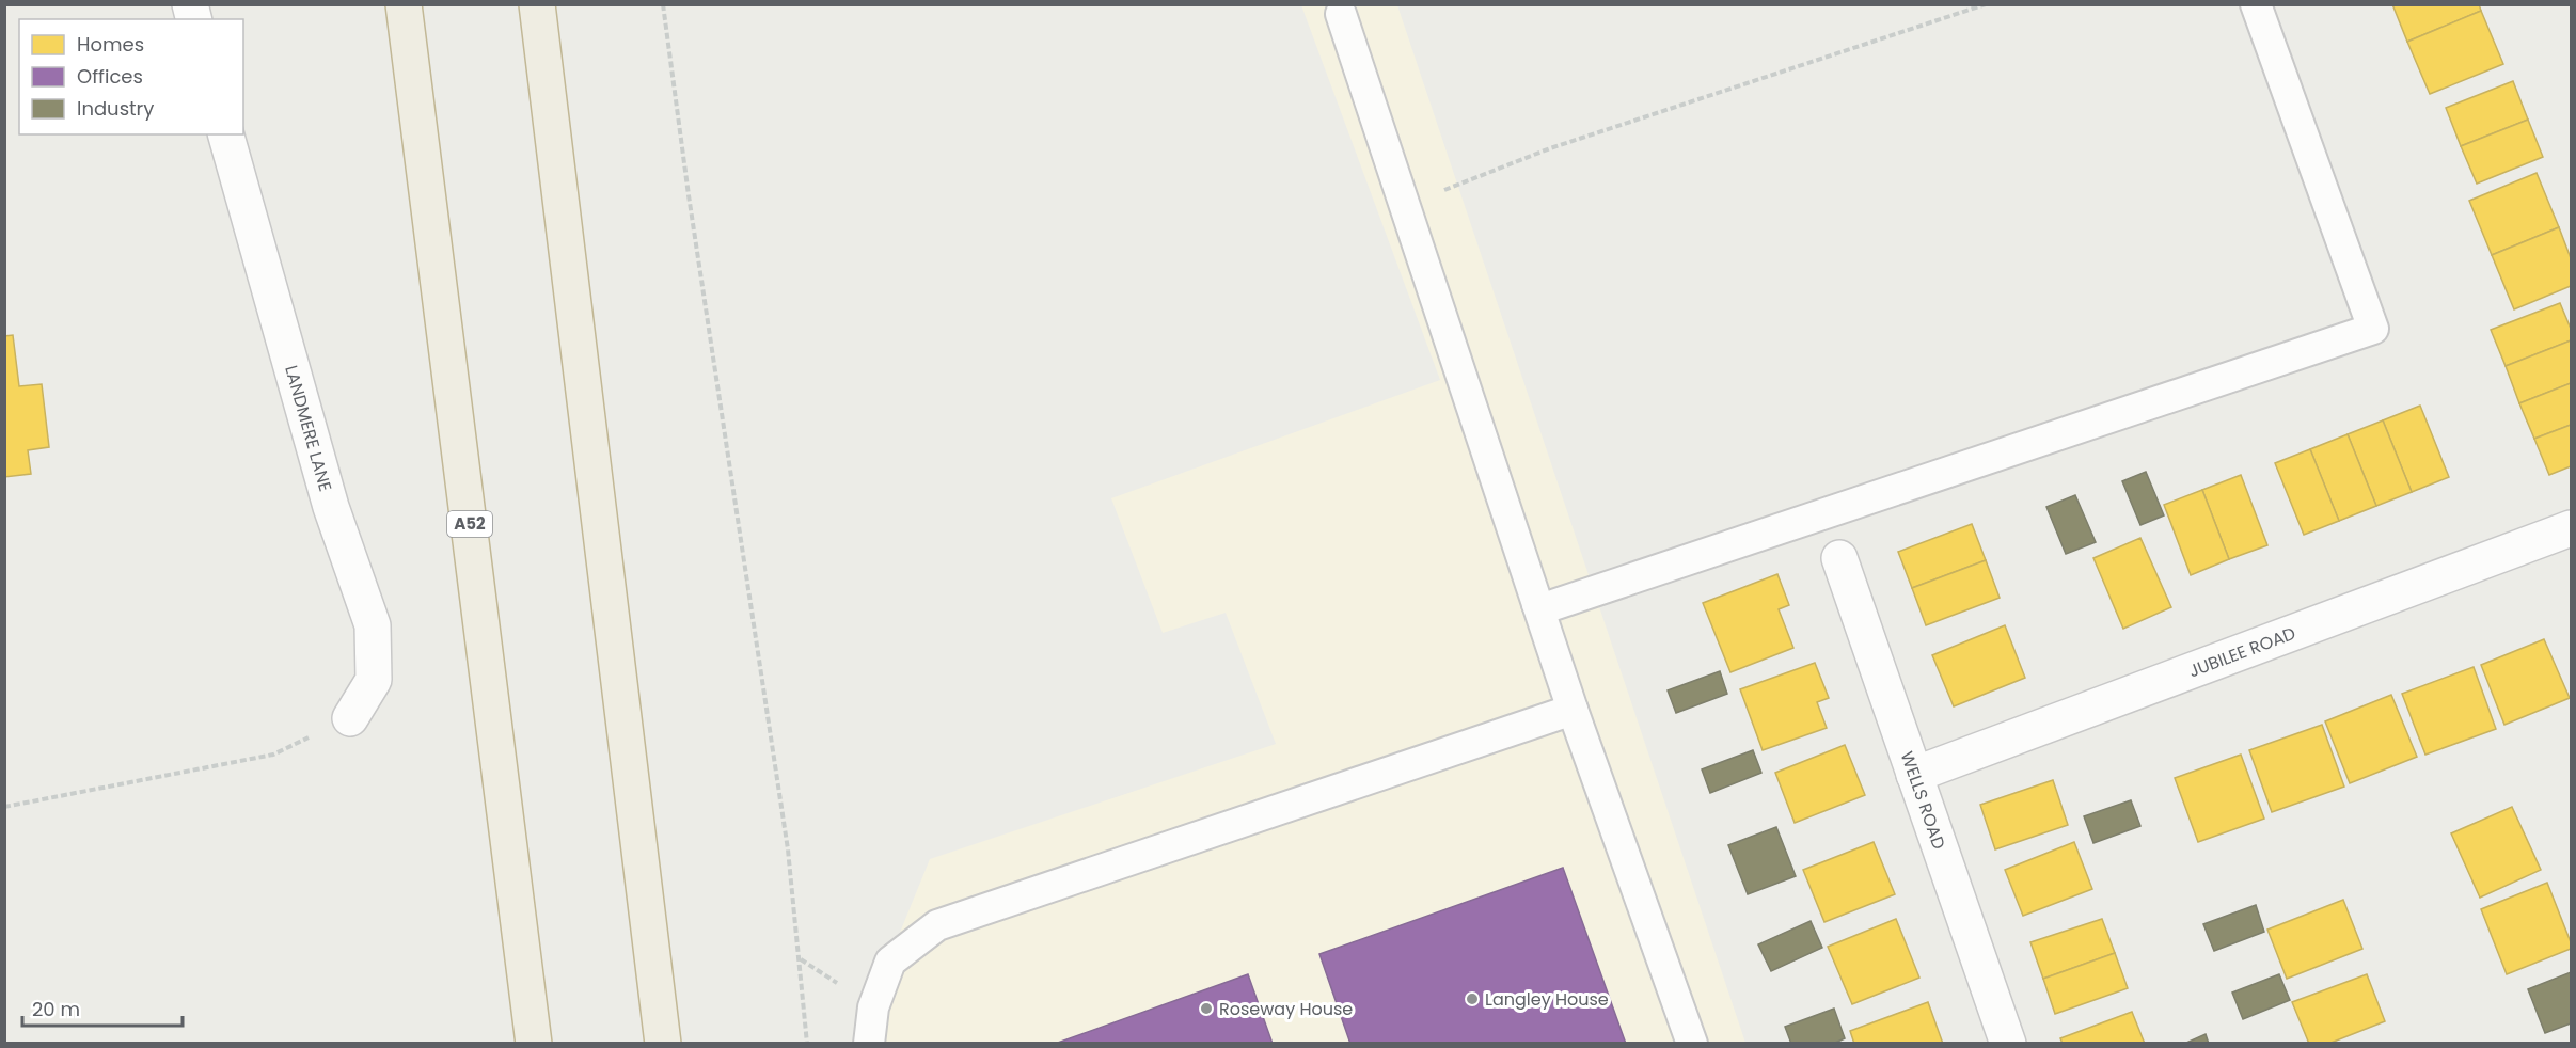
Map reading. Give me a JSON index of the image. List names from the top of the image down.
{
  "streets": {
    "highway": ["A52"],
    "street": ["LANDMERE LANE", "JUBILEE ROAD", "WELLS ROAD"]
  },
  "crossings": [
    ["JUBILEE ROAD", "WELLS ROAD"]
  ],
  "places": ["Langley House", "Roseway House"],
  "legend": ["Homes", "Offices", "Industry"],
  "scale_bar": "20 m"
}
